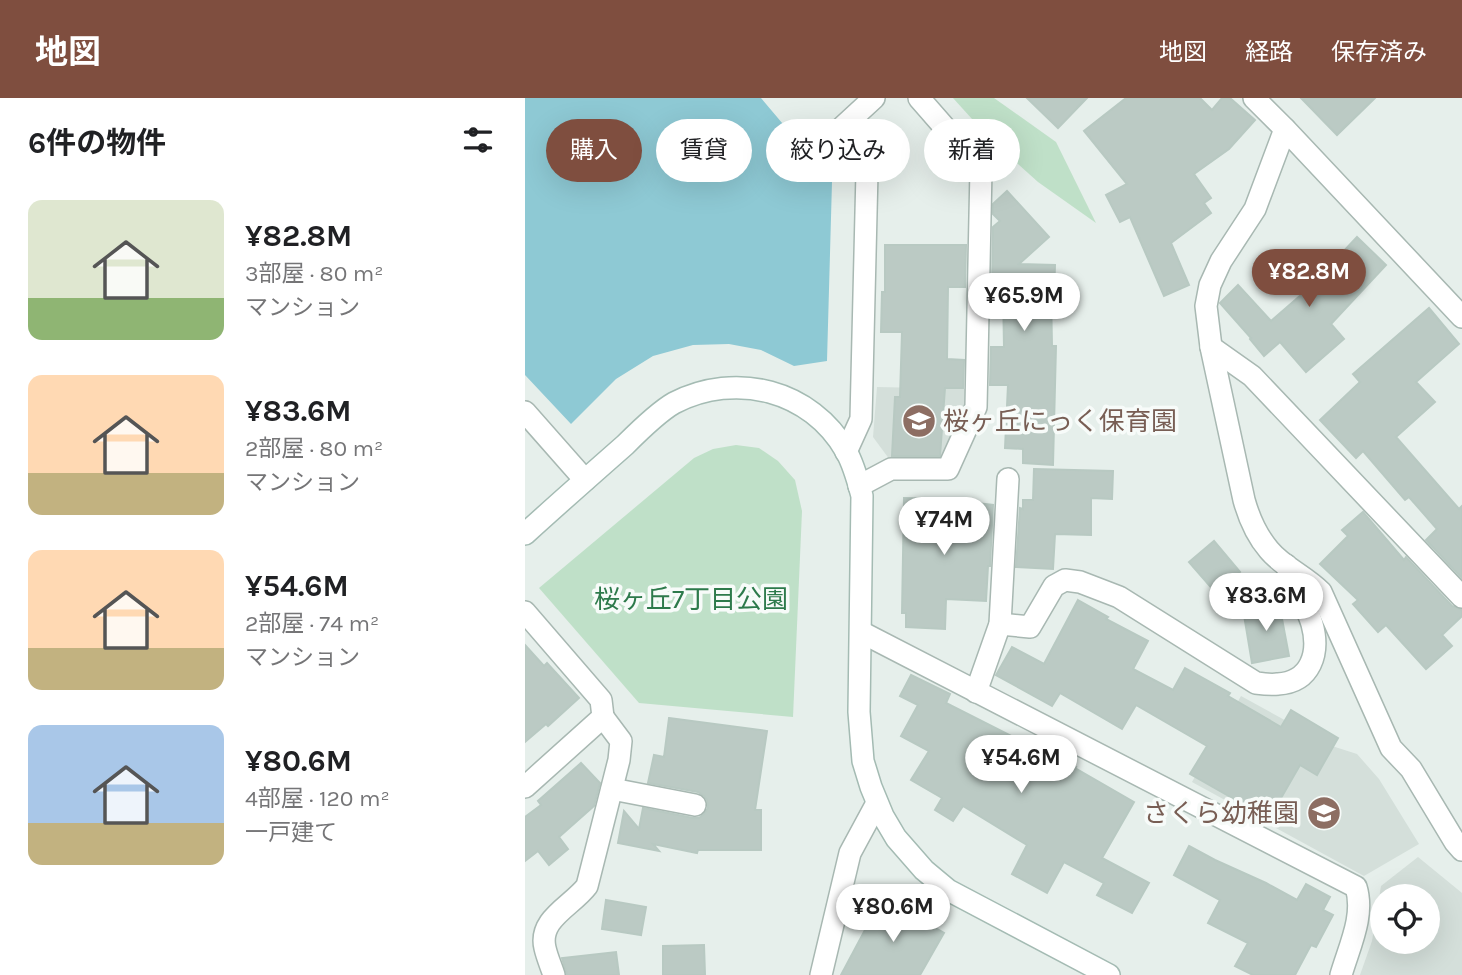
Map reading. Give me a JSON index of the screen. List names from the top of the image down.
{
  "parks": ["桜ヶ丘7丁目公園"],
  "places": {
    "school or university": ["桜ヶ丘にっく保育園", "さくら幼稚園"]
  },
  "page": {
    "header": "地図",
    "nav": ["地図", "経路", "保存済み"],
    "heading": "6件の物件",
    "chip": [
      "購入",
      "賃貸",
      "絞り込み",
      "新着"
    ],
    "list": [
      {
        "name": "¥82.8M",
        "note": "3部屋 · 80 m² · マンション"
      },
      {
        "name": "¥83.6M",
        "note": "2部屋 · 80 m² · マンション"
      },
      {
        "name": "¥54.6M",
        "note": "2部屋 · 74 m² · マンション"
      },
      {
        "name": "¥80.6M",
        "note": "4部屋 · 120 m² · 一戸建て"
      }
    ],
    "price": [
      "¥82.8M",
      "¥65.9M",
      "¥74M",
      "¥83.6M",
      "¥54.6M",
      "¥80.6M"
    ]
  }
}
